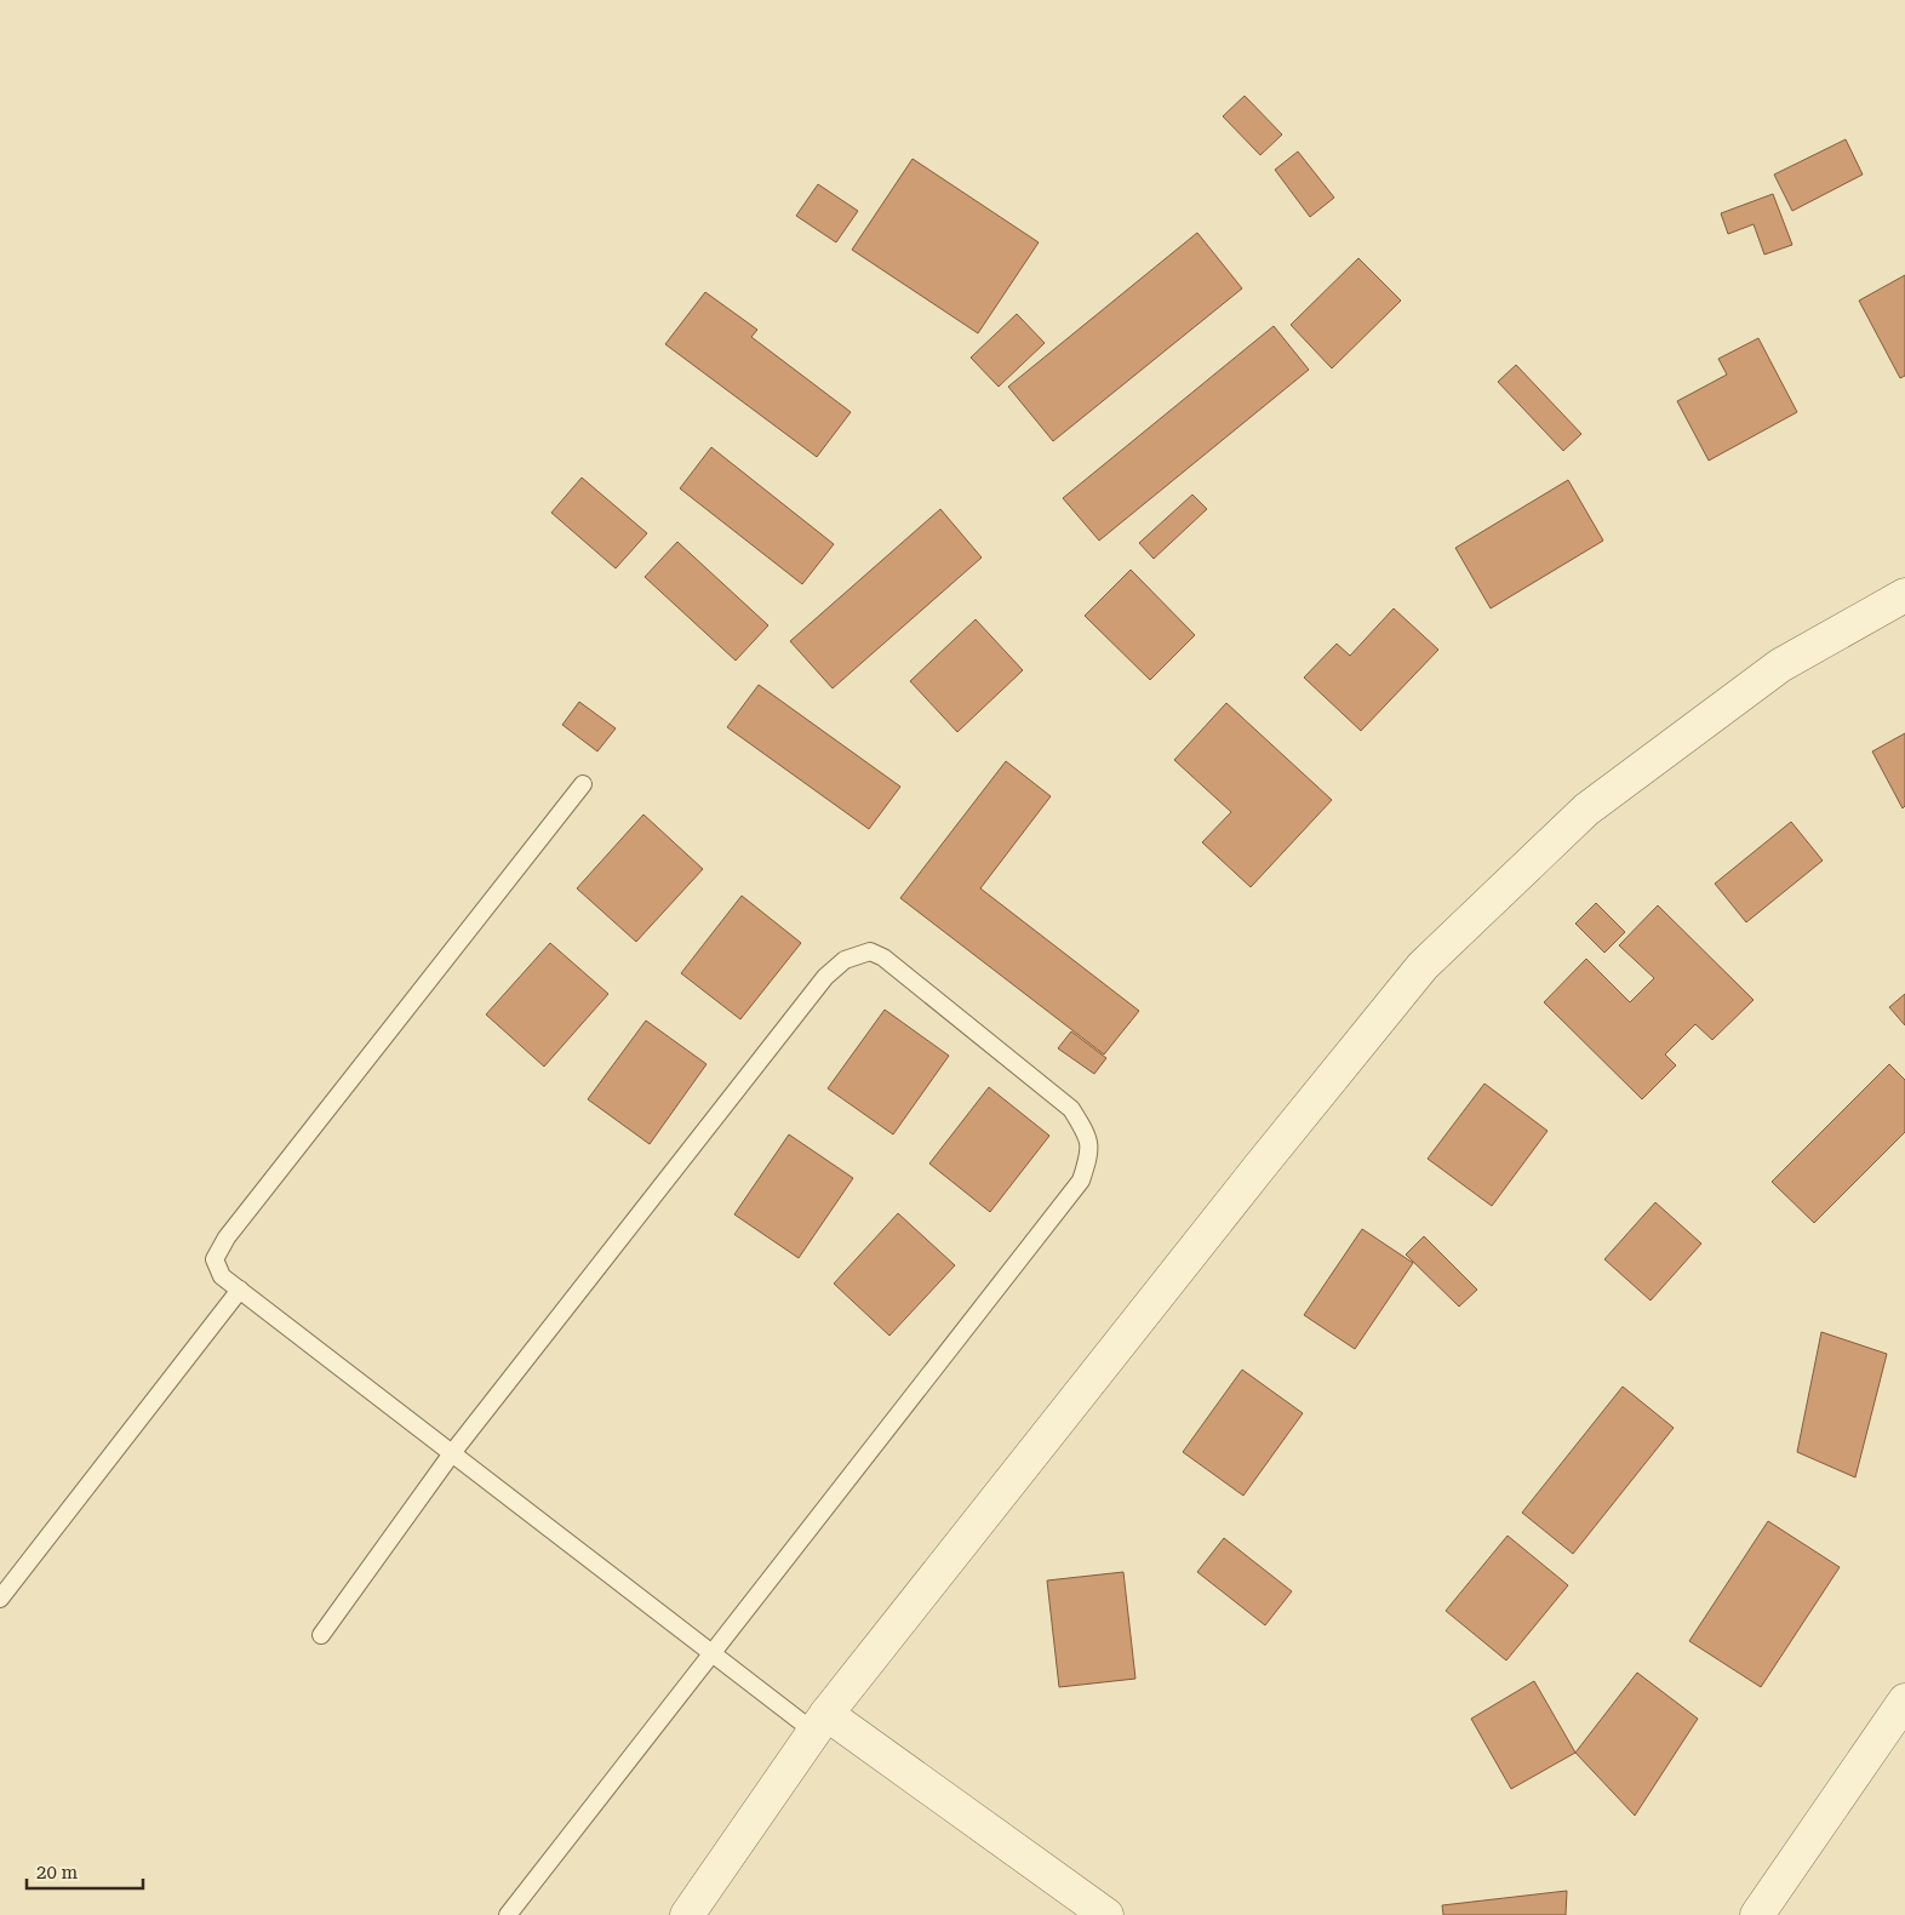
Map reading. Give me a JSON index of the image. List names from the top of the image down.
{
  "scale_bar": "20 m"
}
